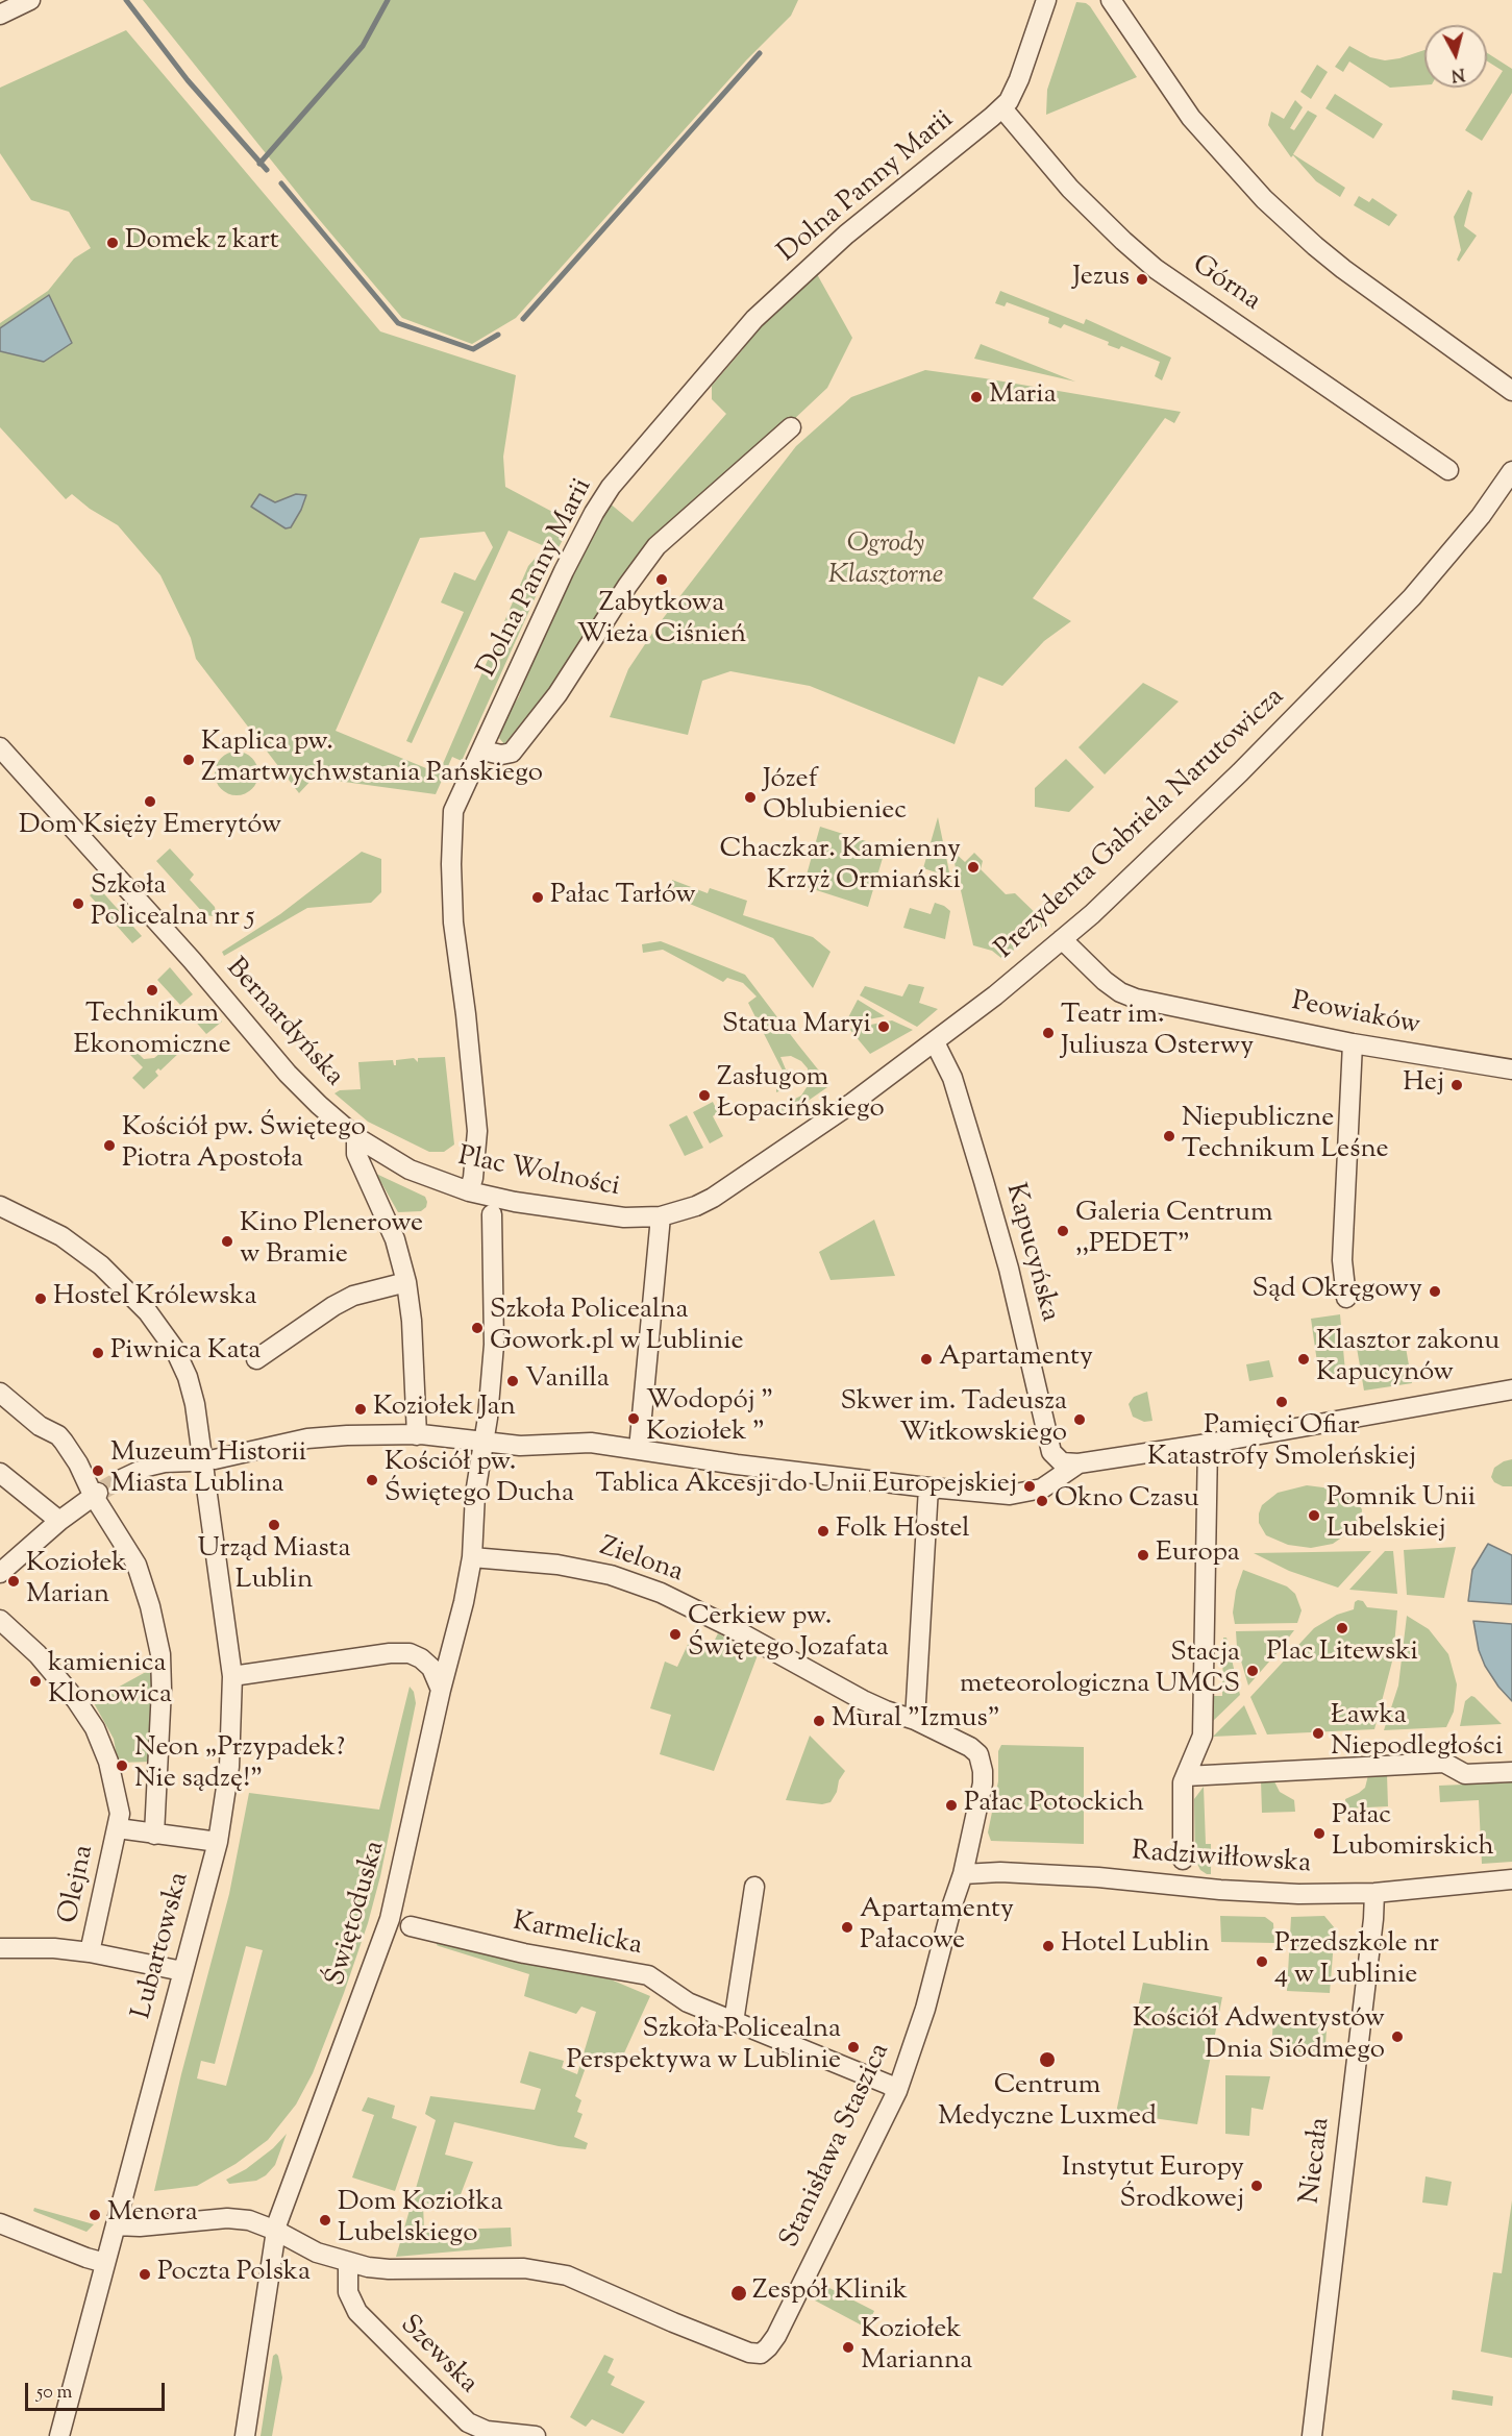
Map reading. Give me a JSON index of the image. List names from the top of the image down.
{
  "streets": {
    "street": [
      "Dolna Panny Marii",
      "Górna",
      "Prezydenta Gabriela Narutowicza",
      "Peowiaków",
      "Bernardyńska",
      "Plac Wolności",
      "Kapucyńska",
      "Zielona",
      "Radziwiłłowska",
      "Olejna",
      "Świętoduska",
      "Karmelicka",
      "Lubartowska",
      "Stanisława Staszica",
      "Niecała",
      "Szewska"
    ]
  },
  "crossings": [
    ["Dolna Panny Marii", "Górna"],
    ["Dolna Panny Marii", "Plac Wolności"],
    ["Prezydenta Gabriela Narutowicza", "Peowiaków"],
    ["Prezydenta Gabriela Narutowicza", "Plac Wolności"],
    ["Prezydenta Gabriela Narutowicza", "Kapucyńska"],
    ["Bernardyńska", "Plac Wolności"],
    ["Zielona", "Świętoduska"],
    ["Zielona", "Stanisława Staszica"],
    ["Radziwiłłowska", "Stanisława Staszica"],
    ["Radziwiłłowska", "Niecała"],
    ["Olejna", "Lubartowska"],
    ["Świętoduska", "Stanisława Staszica"],
    ["Karmelicka", "Stanisława Staszica"],
    ["Stanisława Staszica", "Szewska"]
  ],
  "parks": ["Ogrody Klasztorne"],
  "places": [
    "Domek z kart",
    "Jezus",
    "Maria",
    "Zabytkowa Wieża Ciśnień",
    "Kaplica pw. Zmartwychwstania Pańskiego",
    "Józef Oblubieniec",
    "Dom Księży Emerytów",
    "Chaczkar. Kamienny Krzyż Ormiański",
    "Pałac Tarłów",
    "Szkoła Policealna nr 5",
    "Technikum Ekonomiczne",
    "Statua Maryi",
    "Teatr im. Juliusza Osterwy",
    "Hej",
    "Zasługom Łopacińskiego",
    "Niepubliczne Technikum Leśne",
    "Kościół pw. Świętego Piotra Apostoła",
    "Galeria Centrum ,,PEDET\"",
    "Kino Plenerowe w Bramie",
    "Sąd Okręgowy",
    "Hostel Królewska",
    "Szkoła Policealna Gowork.pl w Lublinie",
    "Piwnica Kata",
    "Apartamenty",
    "Klasztor zakonu Kapucynów",
    "Vanilla",
    "Pamięci Ofiar Katastrofy Smoleńskiej",
    "Koziołek Jan",
    "Wodopój \" Koziołek \"",
    "Skwer im. Tadeusza Witkowskiego",
    "Muzeum Historii Miasta Lublina",
    "Kościół pw. Świętego Ducha",
    "Tablica Akcesji do Unii Europejskiej",
    "Okno Czasu",
    "Pomnik Unii Lubelskiej",
    "Urząd Miasta Lublin",
    "Folk Hostel",
    "Europa",
    "Koziołek Marian",
    "Plac Litewski",
    "Cerkiew pw. Świętego Jozafata",
    "Stacja meteorologiczna UMCS",
    "kamienica Klonowica",
    "Mural \"Izmus\"",
    "Ławka Niepodległości",
    "Neon „Przypadek? Nie sądzę!”",
    "Pałac Potockich",
    "Pałac Lubomirskich",
    "Apartamenty Pałacowe",
    "Hotel Lublin",
    "Przedszkole nr 4 w Lublinie",
    "Kościół Adwentystów Dnia Siódmego",
    "Szkoła Policealna Perspektywa w Lublinie",
    "Centrum Medyczne Luxmed",
    "Instytut Europy Środkowej",
    "Menora",
    "Dom Koziołka Lubelskiego",
    "Poczta Polska",
    "Zespół Klinik",
    "Koziołek Marianna"
  ],
  "scale_bar": "50 m",
  "north": "bottom"
}
